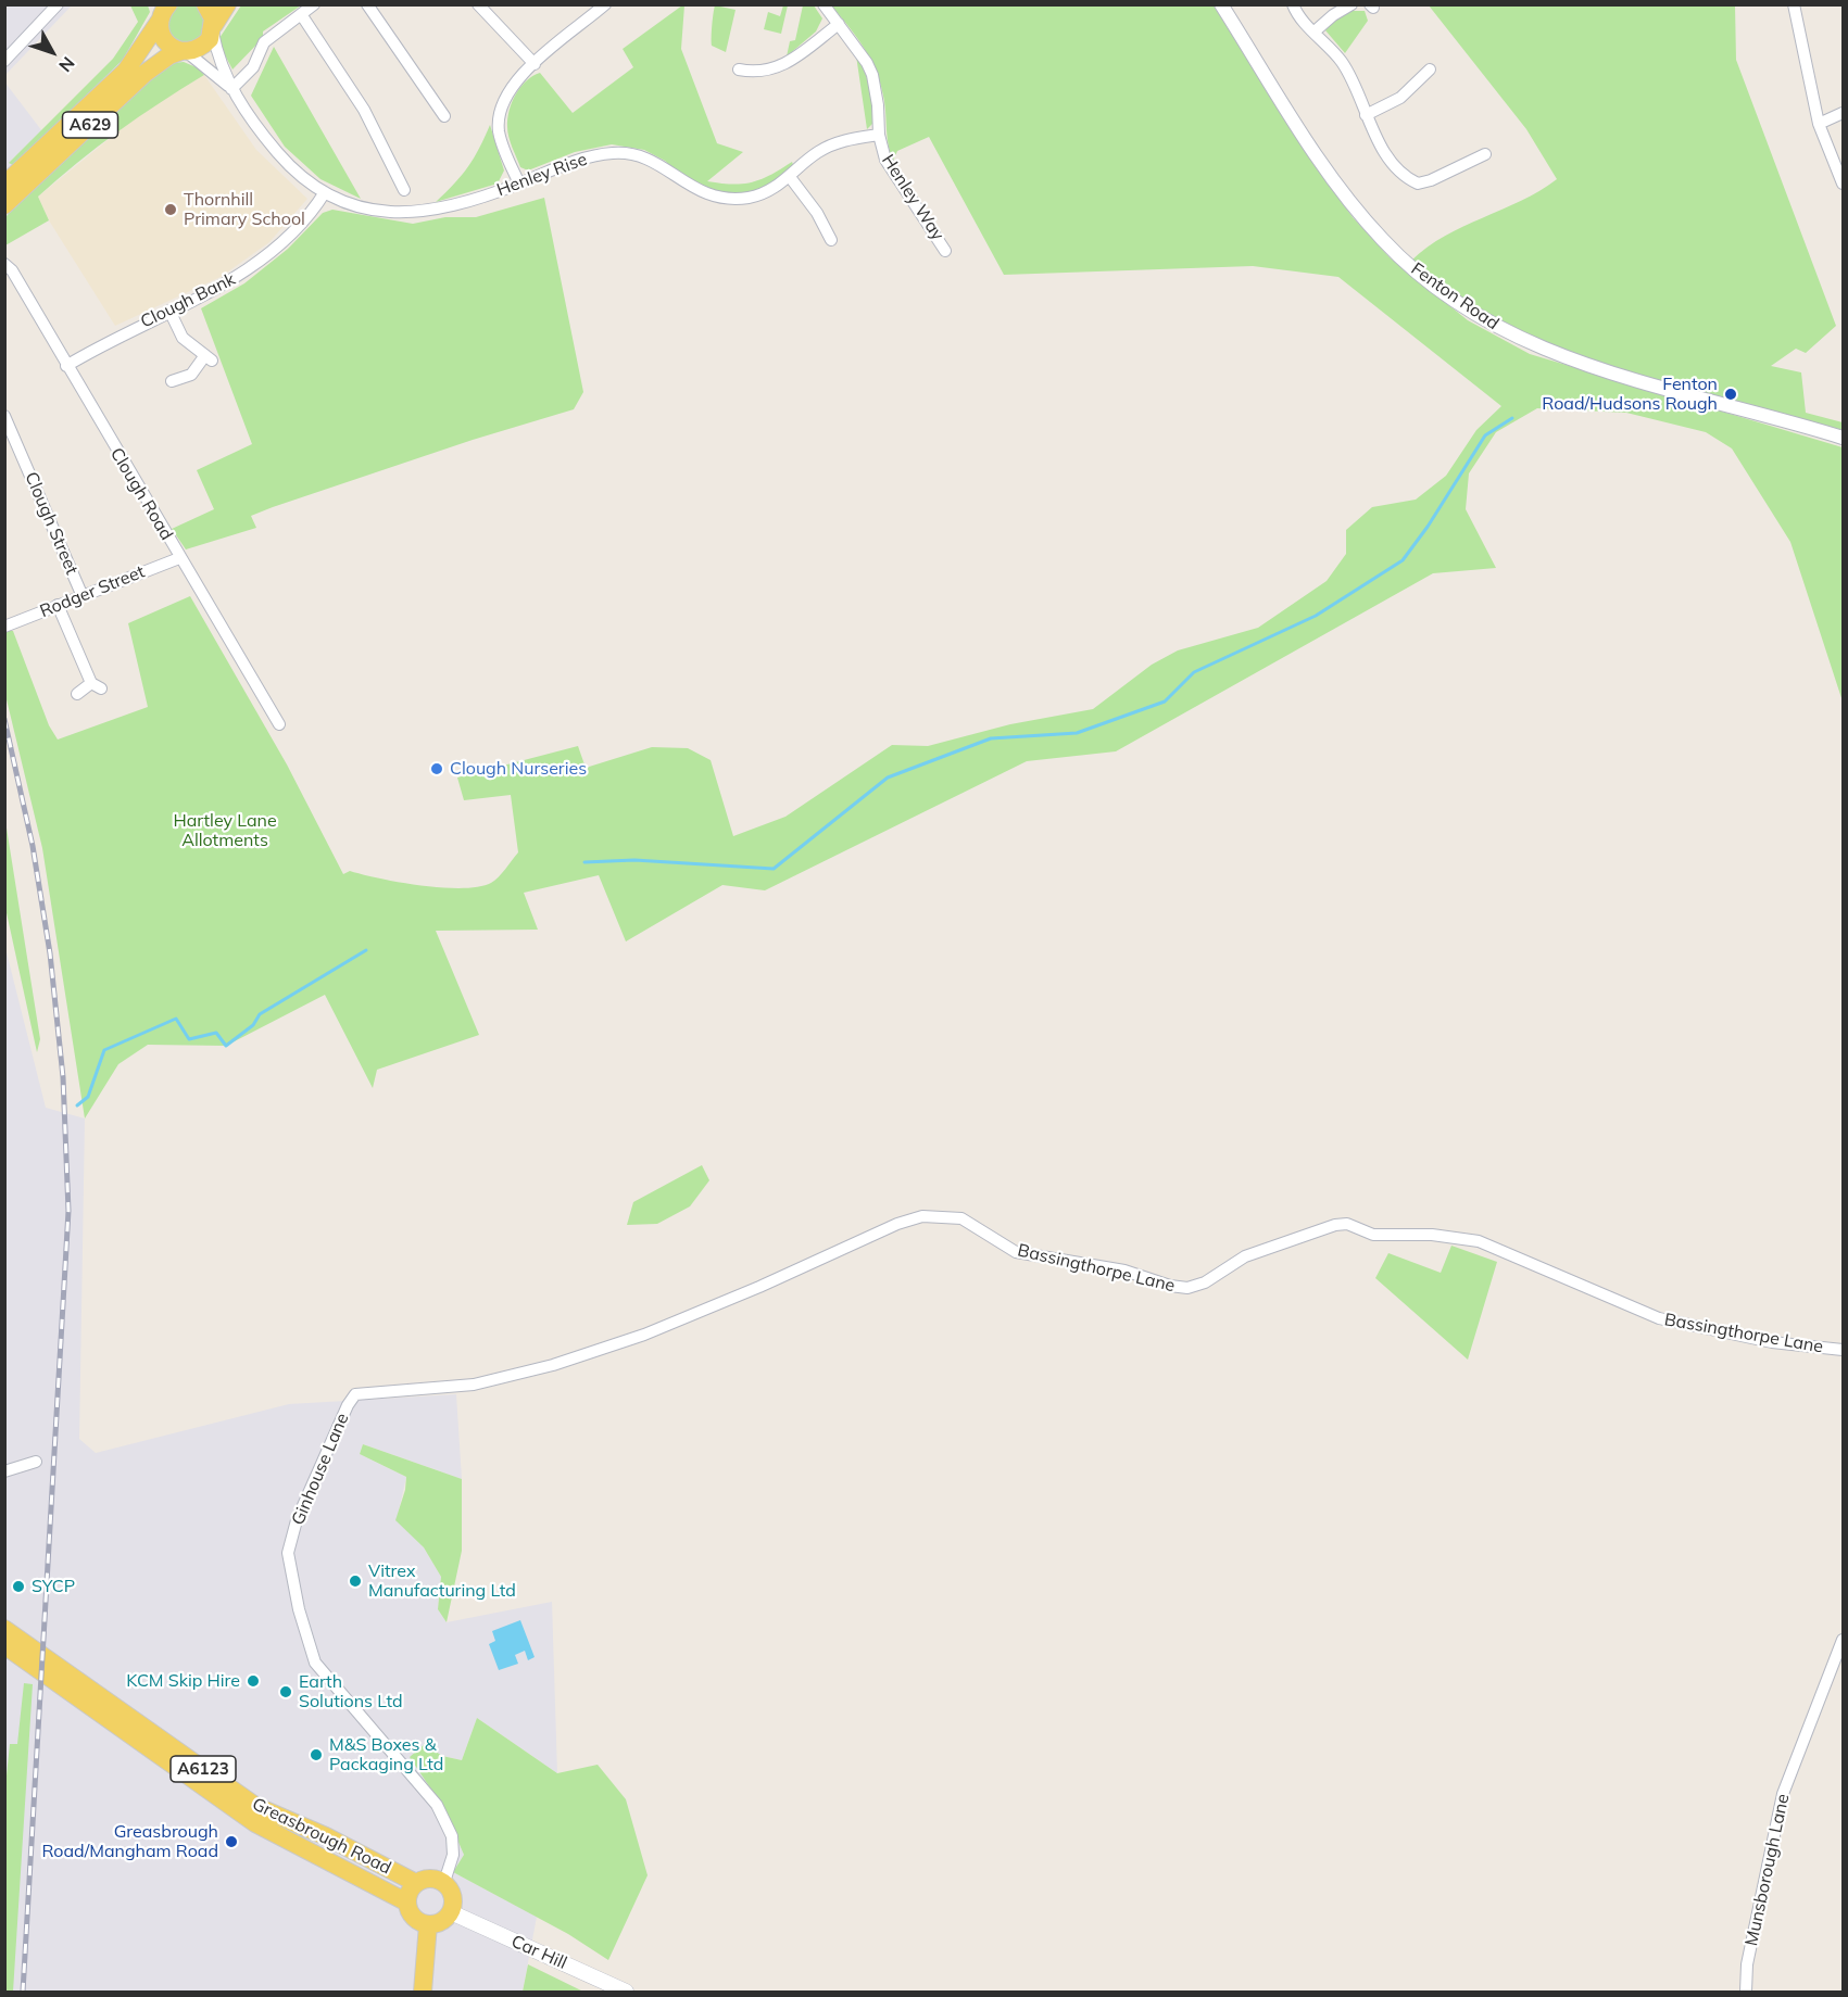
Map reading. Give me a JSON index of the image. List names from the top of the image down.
{
  "streets": {
    "main road": [
      "A629",
      "A6123",
      "Greasbrough Road",
      "Car Hill"
    ],
    "street": [
      "Henley Rise",
      "Henley Way",
      "Fenton Road",
      "Clough Bank",
      "Clough Road",
      "Clough Street",
      "Rodger Street",
      "Bassingthorpe Lane",
      "Ginhouse Lane",
      "Munsborough Lane"
    ]
  },
  "crossings": [
    ["A629", "Henley Rise"],
    ["Henley Rise", "Henley Way"],
    ["Henley Rise", "Clough Bank"],
    ["Clough Bank", "Clough Road"],
    ["Clough Road", "Rodger Street"],
    ["Clough Street", "Rodger Street"],
    ["Bassingthorpe Lane", "Ginhouse Lane"],
    ["Ginhouse Lane", "Greasbrough Road"],
    ["Ginhouse Lane", "Car Hill"],
    ["Greasbrough Road", "Car Hill"]
  ],
  "parks": ["Hartley Lane Allotments"],
  "places": [
    "Thornhill Primary School",
    "Fenton Road/Hudsons Rough",
    "Clough Nurseries",
    "Vitrex Manufacturing Ltd",
    "SYCP",
    "KCM Skip Hire",
    "Earth Solutions Ltd",
    "M&S Boxes & Packaging Ltd",
    "Greasbrough Road/Mangham Road"
  ],
  "north": "bottom right"
}
